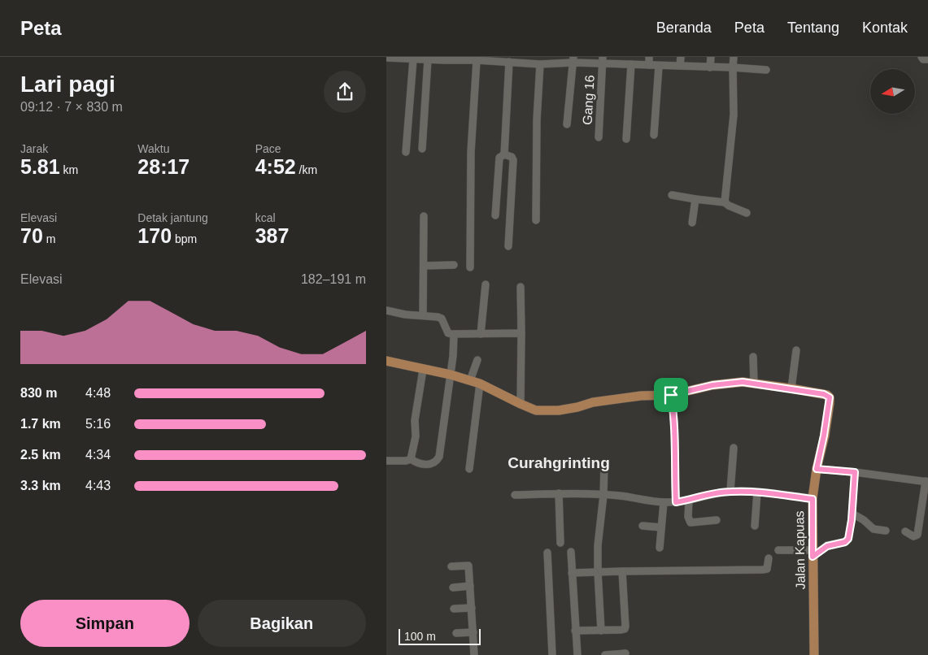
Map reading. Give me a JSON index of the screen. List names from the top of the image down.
{
  "streets": {
    "main road": ["Jalan Kapuas"],
    "street": ["Gang 16"]
  },
  "districts": ["Curahgrinting"],
  "scale_bar": "100 m",
  "north": "left",
  "page": {
    "header": "Peta",
    "nav": [
      "Beranda",
      "Peta",
      "Tentang",
      "Kontak"
    ],
    "heading": ["Lari pagi", "09:12 · 7 × 830 m"],
    "stats": [
      ["Jarak", "5.81 km"],
      ["Waktu", "28:17"],
      ["Pace", "4:52 /km"],
      ["Elevasi", "70 m"],
      ["Detak jantung", "170 bpm"],
      ["kcal", "387"]
    ],
    "chart": ["Elevasi", "182–191 m"],
    "list": [
      {
        "name": "830 m",
        "note": "4:48"
      },
      {
        "name": "1.7 km",
        "note": "5:16"
      },
      {
        "name": "2.5 km",
        "note": "4:34"
      },
      {
        "name": "3.3 km",
        "note": "4:43"
      }
    ],
    "buttons": ["Simpan", "Bagikan"],
    "scale": "100 m"
  }
}
